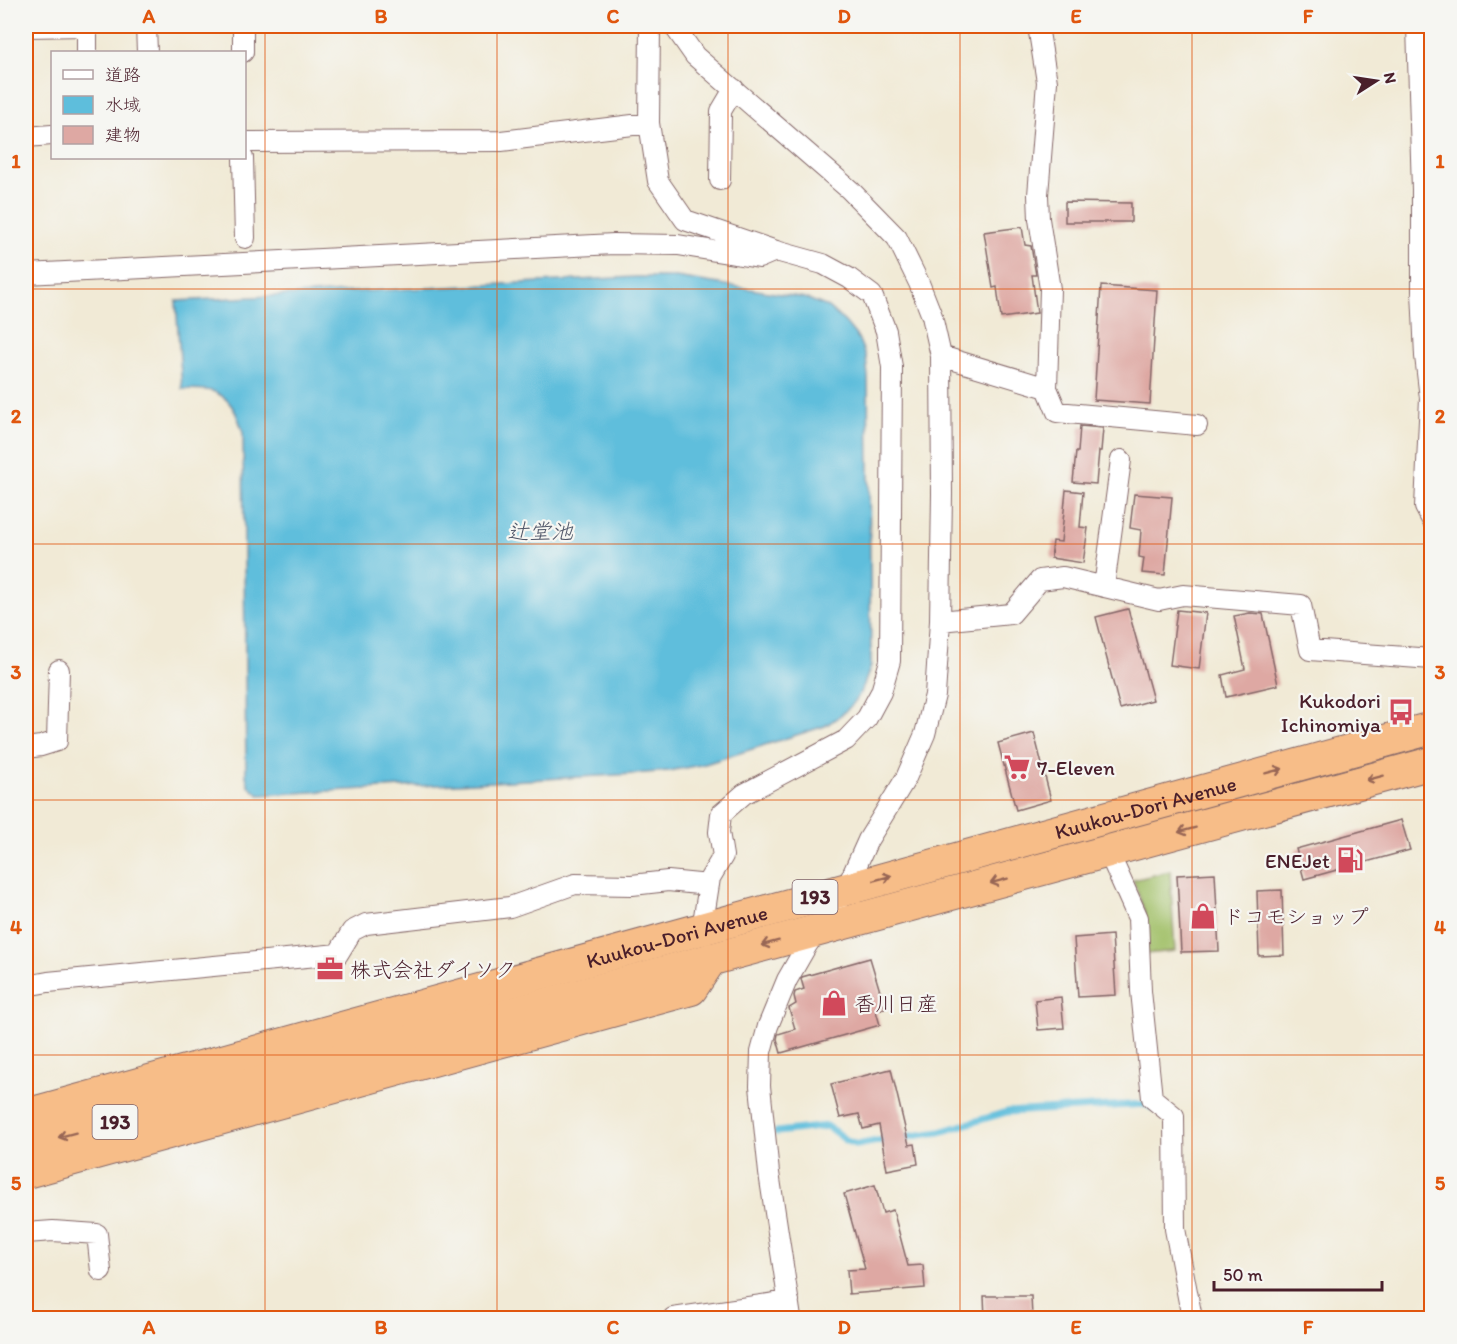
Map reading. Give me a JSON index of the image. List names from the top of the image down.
{
  "streets": {
    "highway": ["Kuukou-Dori Avenue", "193"]
  },
  "water": ["辻堂池"],
  "places": {
    "bus stop": ["Kukodori Ichinomiya"],
    "supermarket": ["7-Eleven"],
    "fuel station": ["ENEJet"],
    "shop": ["ドコモショップ", "香川日産"],
    "office": ["株式会社ダイソク"]
  },
  "legend": ["道路", "水域", "建物"],
  "scale_bar": "50 m",
  "north": "right",
  "grid": {
    "columns": [
      "A",
      "B",
      "C",
      "D",
      "E",
      "F"
    ],
    "rows": [
      "1",
      "2",
      "3",
      "4",
      "5"
    ]
  }
}
